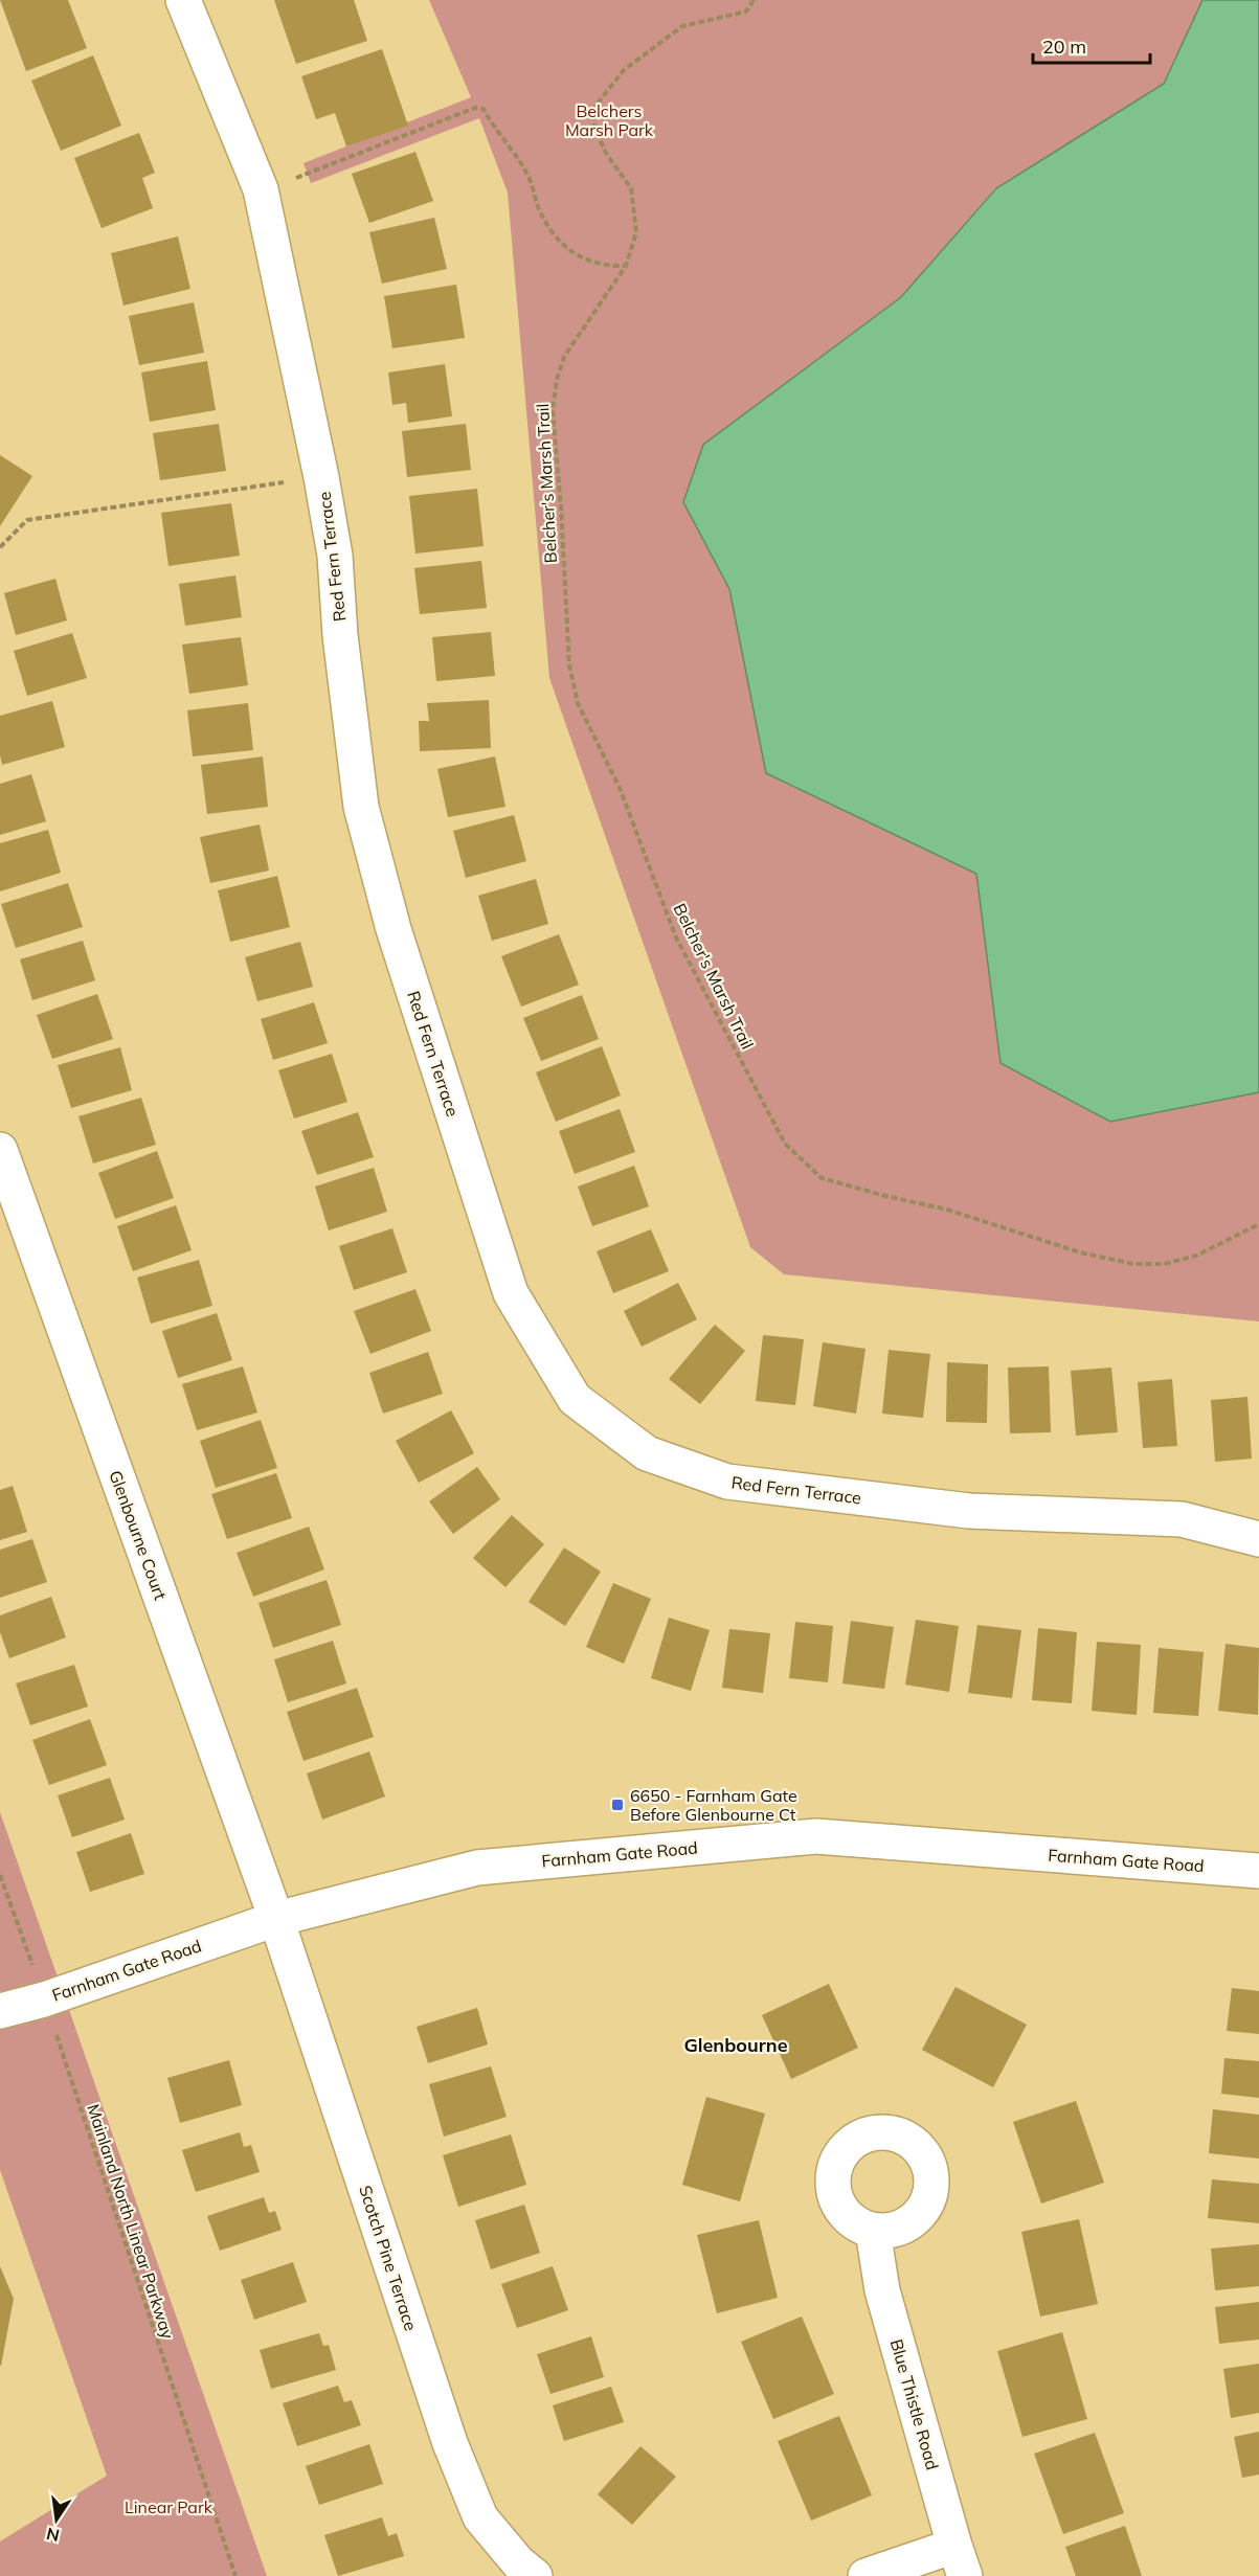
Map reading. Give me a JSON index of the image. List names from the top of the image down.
{
  "streets": {
    "street": [
      "Red Fern Terrace",
      "Glenbourne Court",
      "Farnham Gate Road",
      "Scotch Pine Terrace",
      "Blue Thistle Road"
    ],
    "path": ["Belcher's Marsh Trail", "Mainland North Linear Parkway"]
  },
  "crossings": [
    ["Glenbourne Court", "Farnham Gate Road"],
    ["Glenbourne Court", "Scotch Pine Terrace"],
    ["Farnham Gate Road", "Mainland North Linear Parkway"],
    ["Farnham Gate Road", "Scotch Pine Terrace"]
  ],
  "districts": ["Glenbourne"],
  "parks": ["Belchers Marsh Park", "Linear Park"],
  "places": {
    "transit": ["6650 - Farnham Gate Before Glenbourne Ct"]
  },
  "scale_bar": "20 m",
  "north": "bottom"
}
